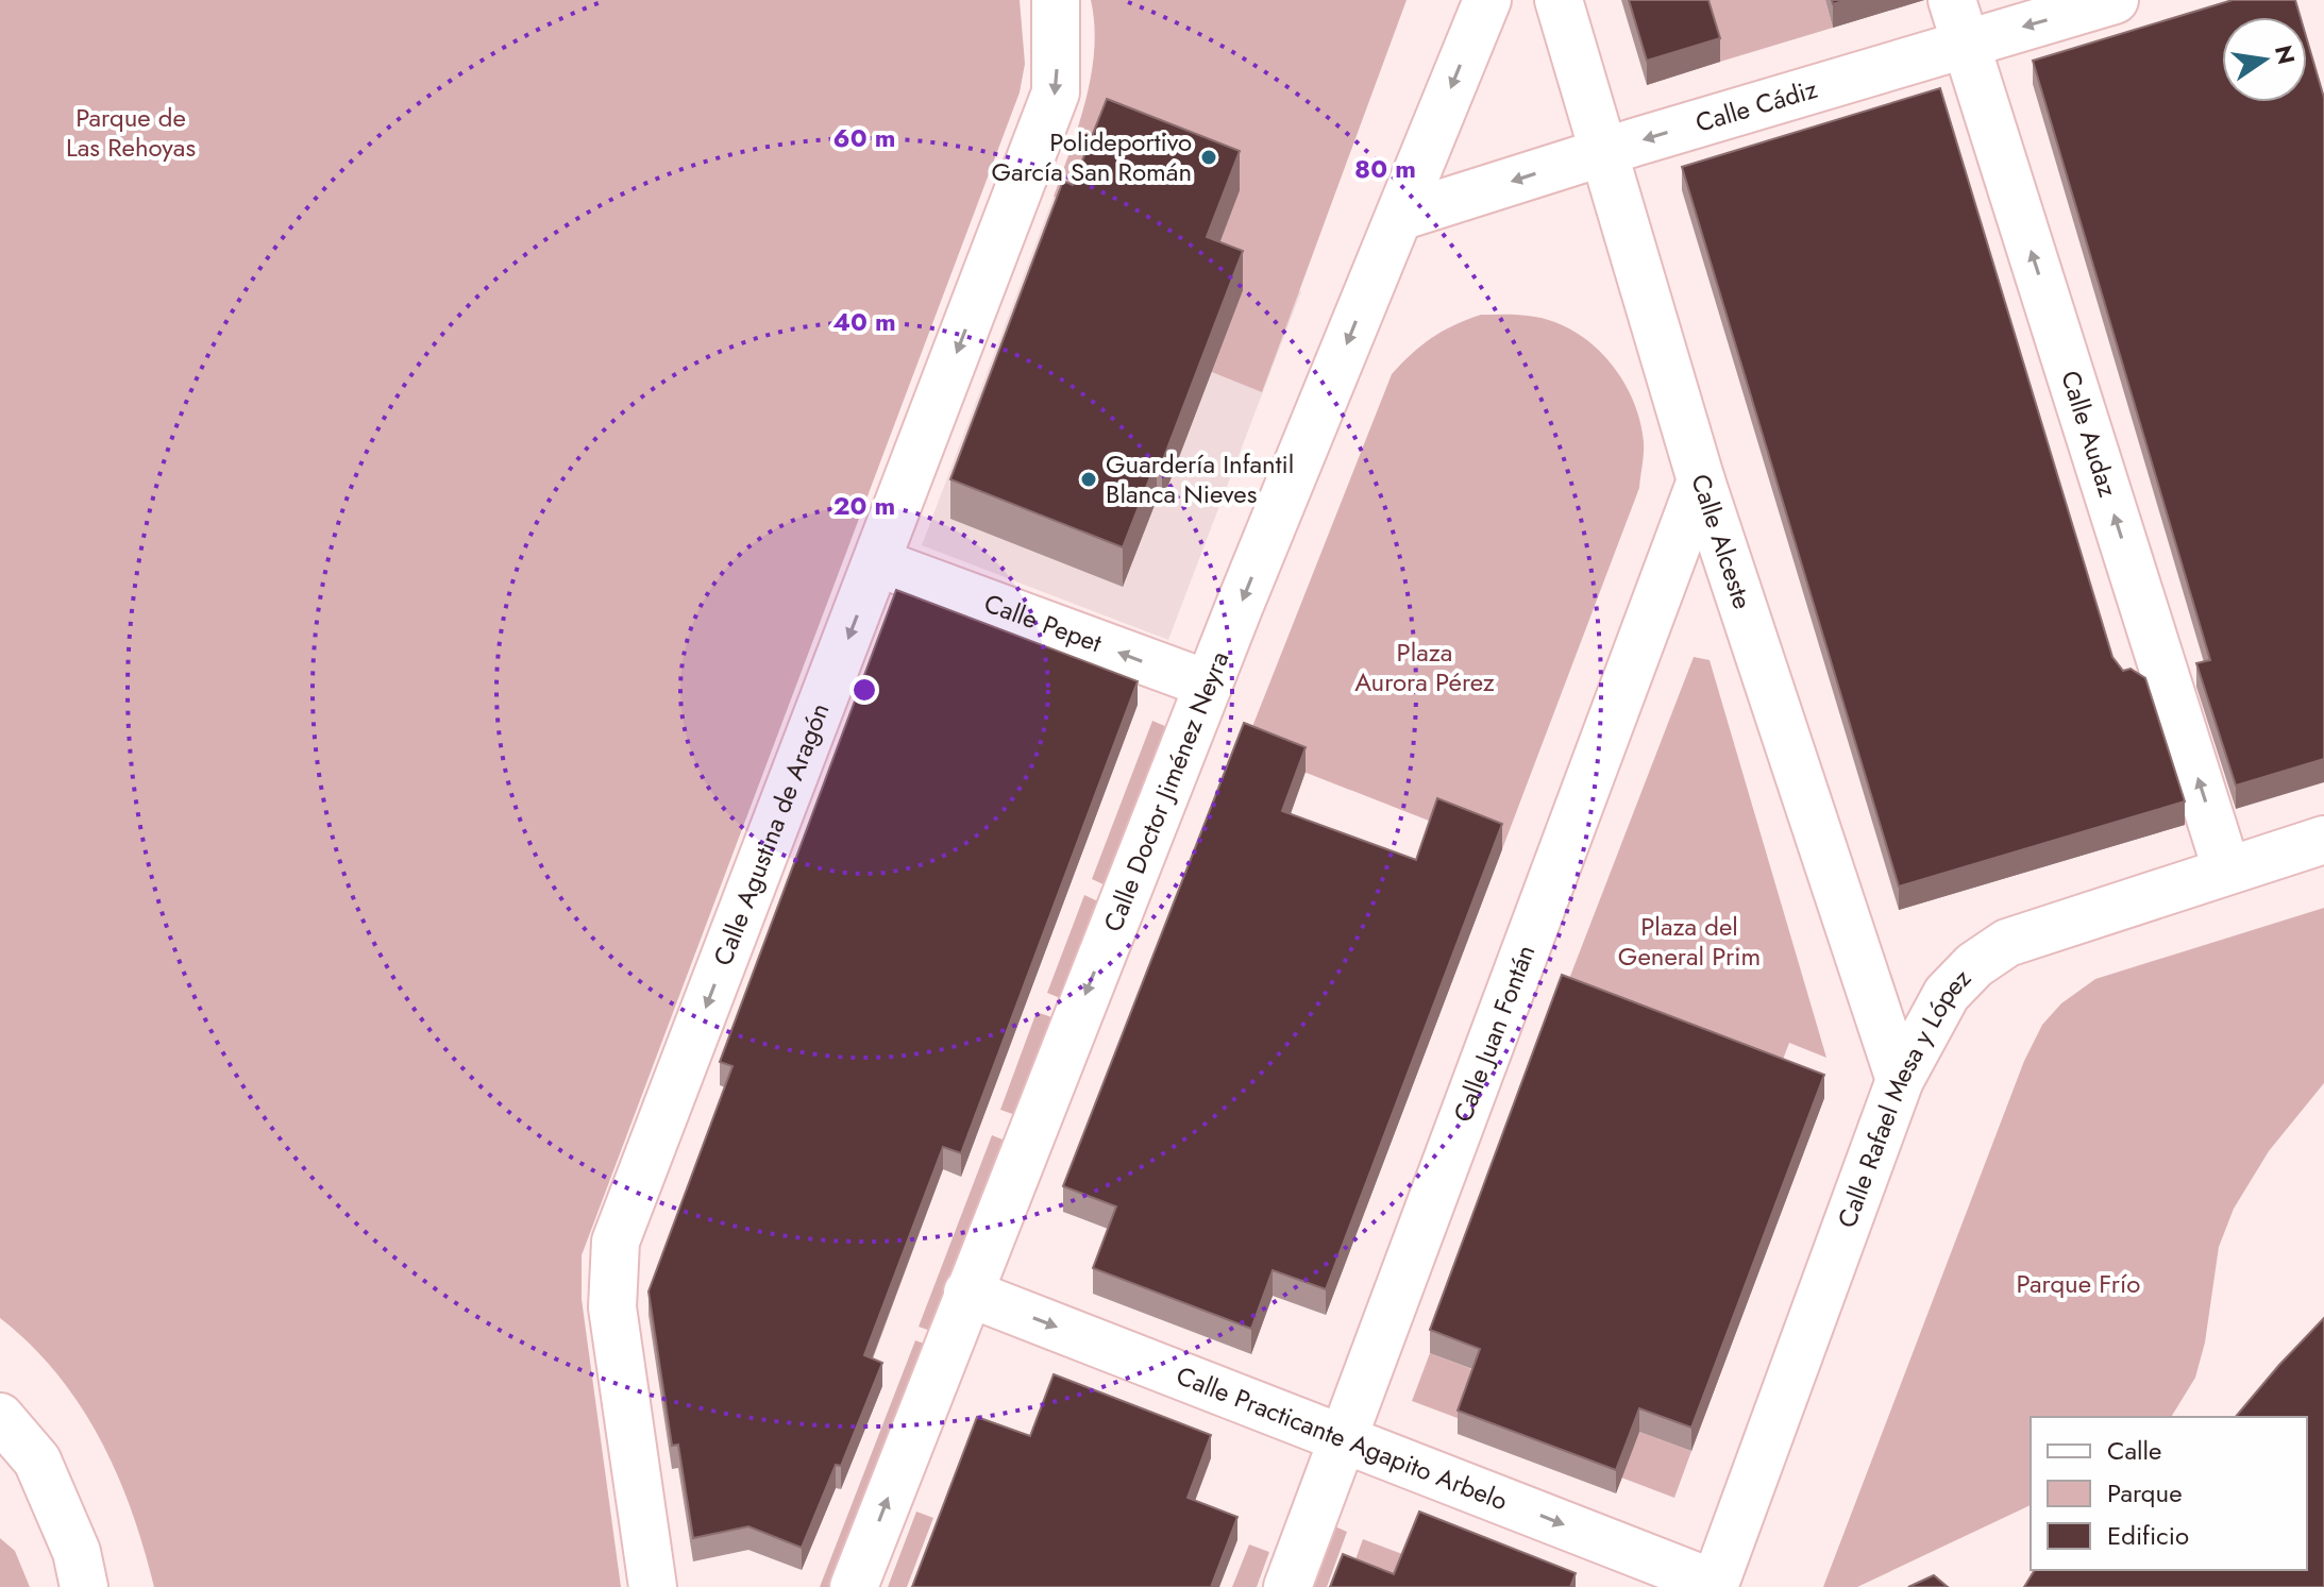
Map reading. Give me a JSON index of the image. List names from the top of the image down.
{
  "streets": {
    "street": [
      "Calle Cádiz",
      "Calle Audaz",
      "Calle Alceste",
      "Calle Pepet",
      "Calle Doctor Jiménez Neyra",
      "Calle Agustina de Aragón",
      "Calle Juan Fontán",
      "Calle Rafael Mesa y López",
      "Calle Practicante Agapito Arbelo"
    ]
  },
  "crossings": [
    ["Calle Cádiz", "Calle Audaz"],
    ["Calle Cádiz", "Calle Alceste"],
    ["Calle Cádiz", "Calle Doctor Jiménez Neyra"],
    ["Calle Audaz", "Calle Rafael Mesa y López"],
    ["Calle Alceste", "Calle Juan Fontán"],
    ["Calle Alceste", "Calle Rafael Mesa y López"],
    ["Calle Pepet", "Calle Doctor Jiménez Neyra"],
    ["Calle Pepet", "Calle Agustina de Aragón"],
    ["Calle Doctor Jiménez Neyra", "Calle Practicante Agapito Arbelo"],
    ["Calle Juan Fontán", "Calle Practicante Agapito Arbelo"],
    ["Calle Rafael Mesa y López", "Calle Practicante Agapito Arbelo"]
  ],
  "one_way": [
    "Calle Cádiz",
    "Calle Audaz",
    "Calle Pepet",
    "Calle Agustina de Aragón",
    "Calle Practicante Agapito Arbelo"
  ],
  "parks": [
    "Parque de Las Rehoyas",
    "Plaza Aurora Pérez",
    "Plaza del General Prim",
    "Parque Frío"
  ],
  "places": ["Polideportivo García San Román", "Guardería Infantil Blanca Nieves"],
  "legend": ["Calle", "Parque", "Edificio"],
  "north": "right",
  "rings": [
    "60 m",
    "80 m",
    "40 m",
    "20 m"
  ]
}
